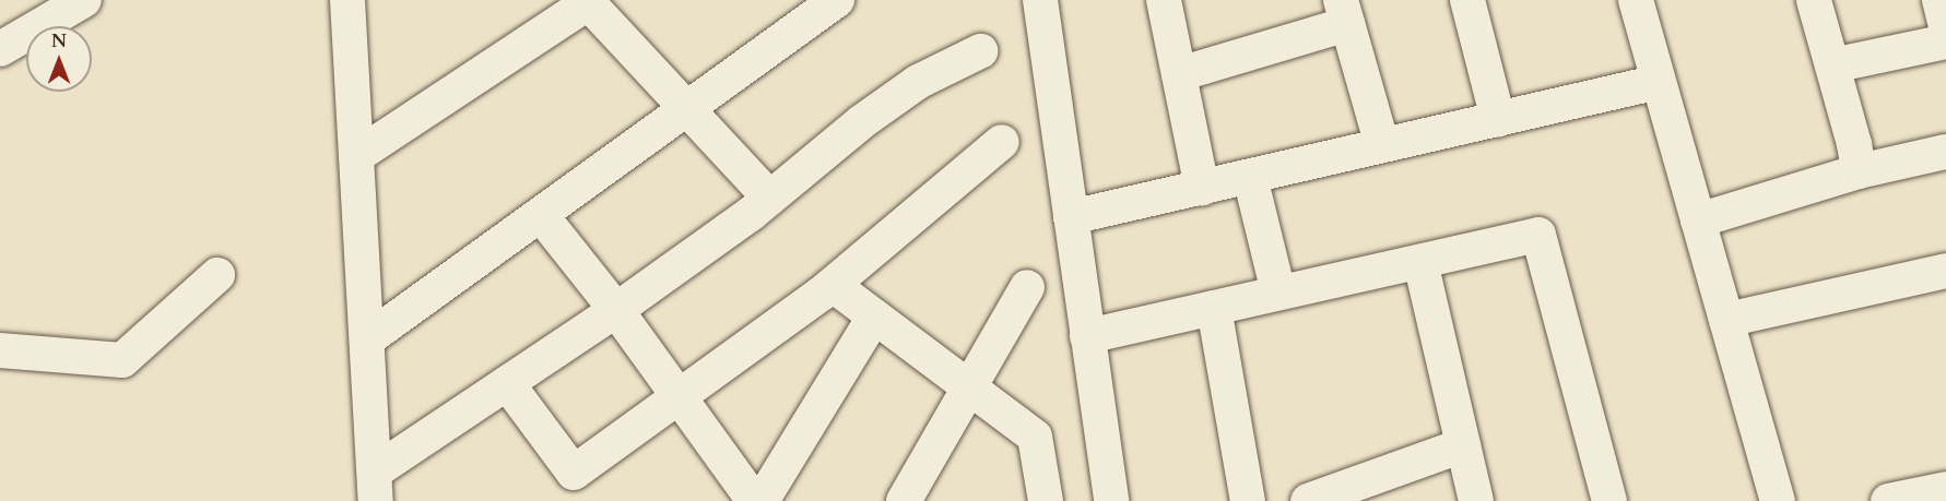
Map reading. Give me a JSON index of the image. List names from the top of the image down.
{
  "north": "top"
}
